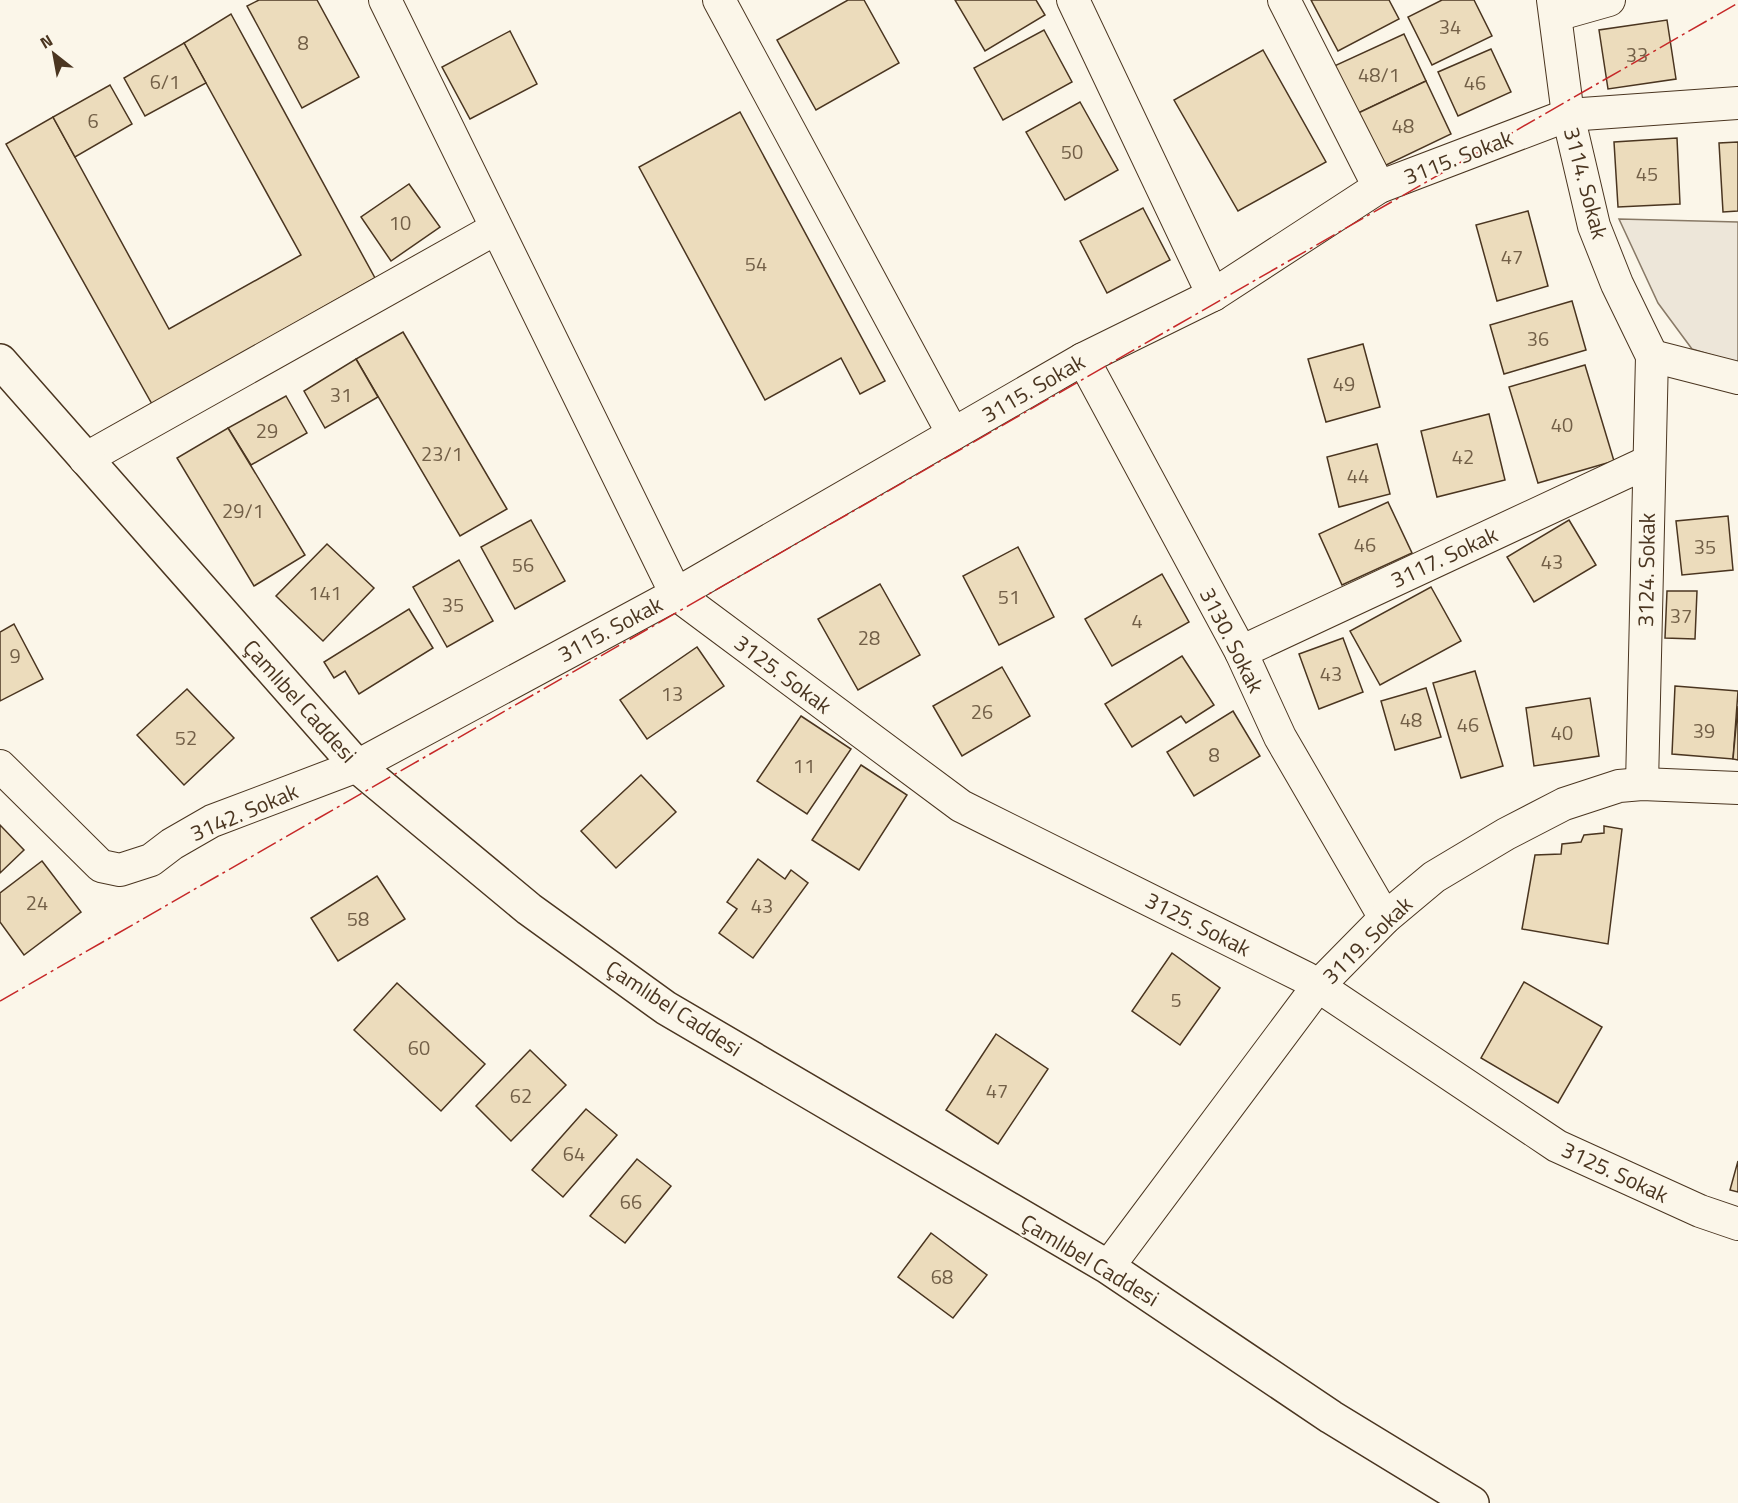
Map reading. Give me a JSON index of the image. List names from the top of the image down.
{
  "streets": {
    "street": [
      "3115. Sokak",
      "3114. Sokak",
      "3117. Sokak",
      "3124. Sokak",
      "3130. Sokak",
      "3125. Sokak",
      "Çamlıbel Caddesi",
      "3142. Sokak",
      "3119. Sokak"
    ]
  },
  "crossings": [
    ["3115. Sokak", "3114. Sokak"],
    ["3115. Sokak", "3130. Sokak"],
    ["3115. Sokak", "3125. Sokak"],
    ["3115. Sokak", "Çamlıbel Caddesi"],
    ["3115. Sokak", "3142. Sokak"],
    ["3114. Sokak", "3124. Sokak"],
    ["3117. Sokak", "3124. Sokak"],
    ["3117. Sokak", "3130. Sokak"],
    ["3124. Sokak", "3119. Sokak"],
    ["3130. Sokak", "3119. Sokak"],
    ["3125. Sokak", "3119. Sokak"],
    ["Çamlıbel Caddesi", "3142. Sokak"],
    ["Çamlıbel Caddesi", "3119. Sokak"]
  ],
  "house_numbers": [
    "34",
    "8",
    "33",
    "48/1",
    "6/1",
    "46",
    "6",
    "48",
    "50",
    "45",
    "10",
    "47",
    "54",
    "36",
    "49",
    "31",
    "40",
    "29",
    "23/1",
    "42",
    "44",
    "29/1",
    "46",
    "35",
    "43",
    "56",
    "141",
    "51",
    "35",
    "37",
    "4",
    "28",
    "9",
    "43",
    "13",
    "26",
    "48",
    "46",
    "39",
    "40",
    "52",
    "8",
    "11",
    "24",
    "43",
    "58",
    "5",
    "60",
    "47",
    "62",
    "64",
    "66",
    "68"
  ],
  "north": "top left"
}
